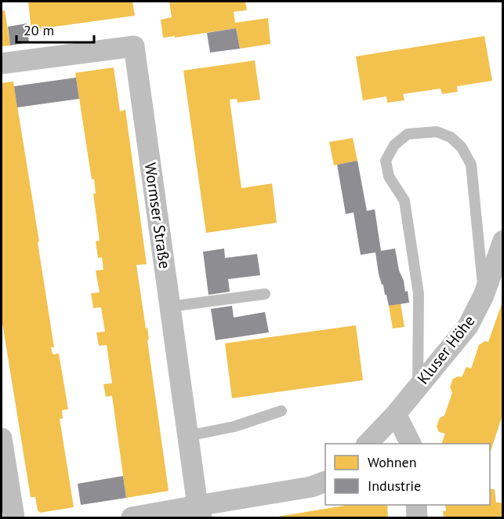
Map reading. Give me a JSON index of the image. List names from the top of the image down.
{
  "streets": {
    "street": ["Wormser Straße", "Kluser Höhe"]
  },
  "legend": ["Wohnen", "Industrie"],
  "scale_bar": "20 m"
}
